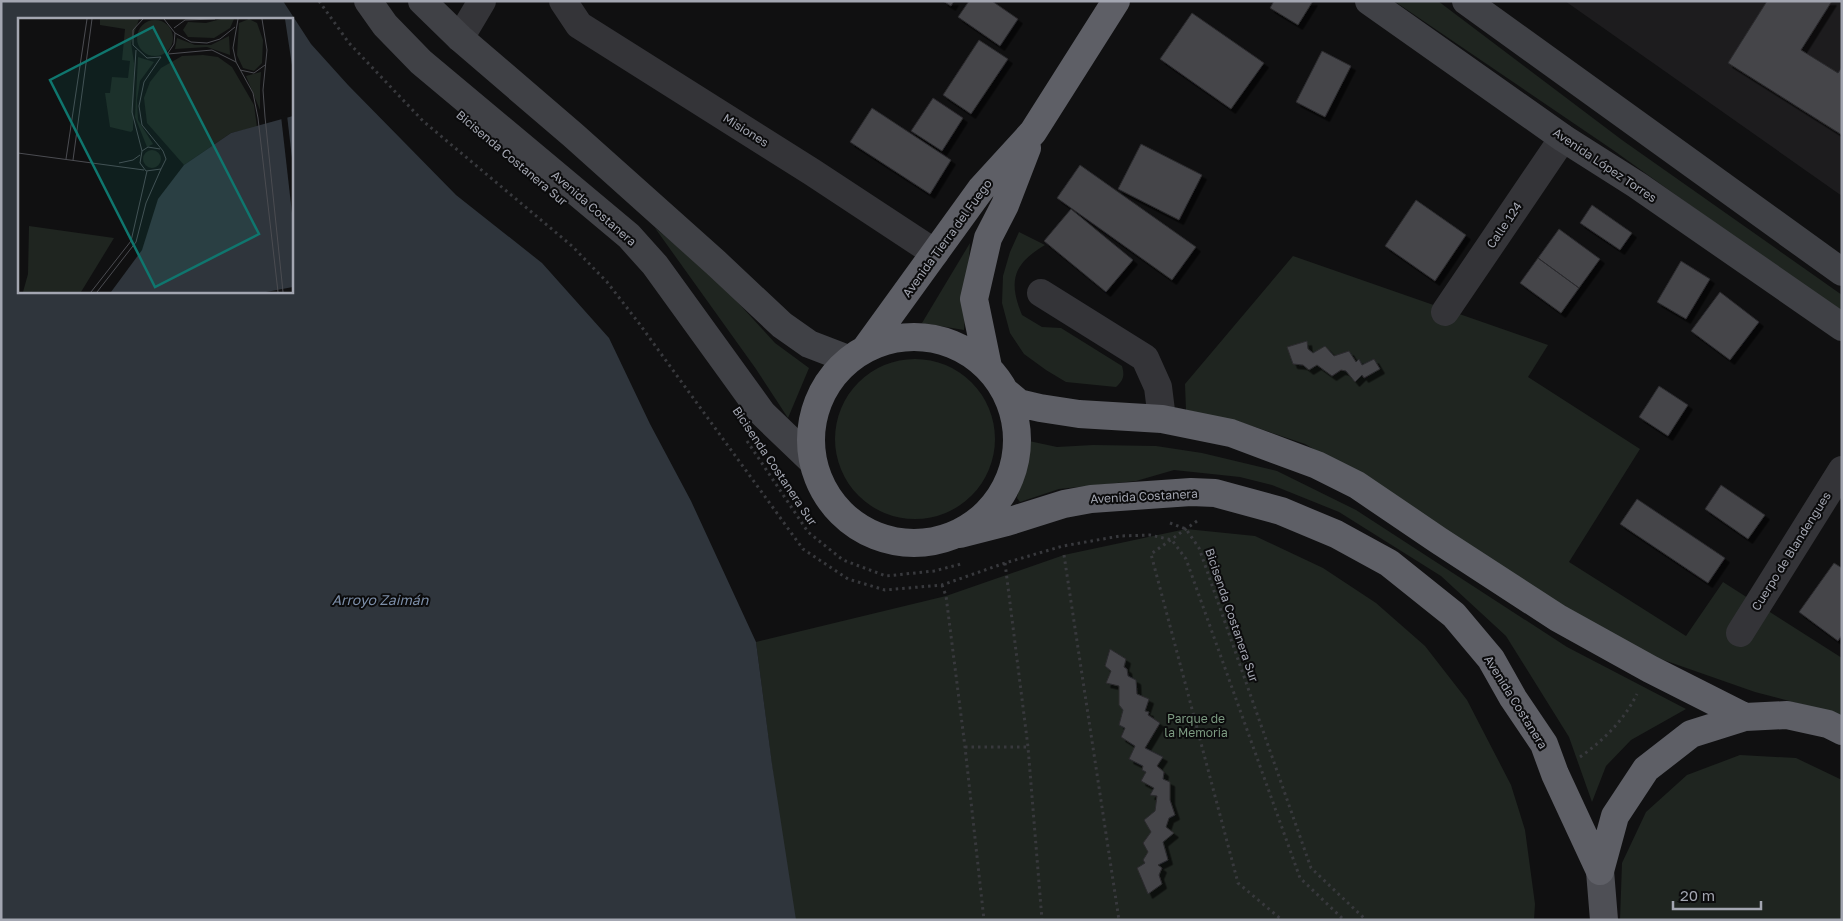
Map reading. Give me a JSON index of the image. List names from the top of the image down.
{
  "streets": {
    "highway": ["Avenida Costanera", "Avenida Tierra del Fuego"],
    "main road": ["Avenida López Torres"],
    "street": ["Misiones", "Calle 124", "Cuerpo de Blandengues"],
    "path": ["Bicisenda Costanera Sur"]
  },
  "crossings": [
    ["Misiones", "Avenida Tierra del Fuego"],
    ["Avenida López Torres", "Calle 124"],
    ["Avenida Costanera", "Avenida Tierra del Fuego"]
  ],
  "water": ["Arroyo Zaimán"],
  "parks": ["Parque de la Memoria"],
  "scale_bar": "20 m"
}
